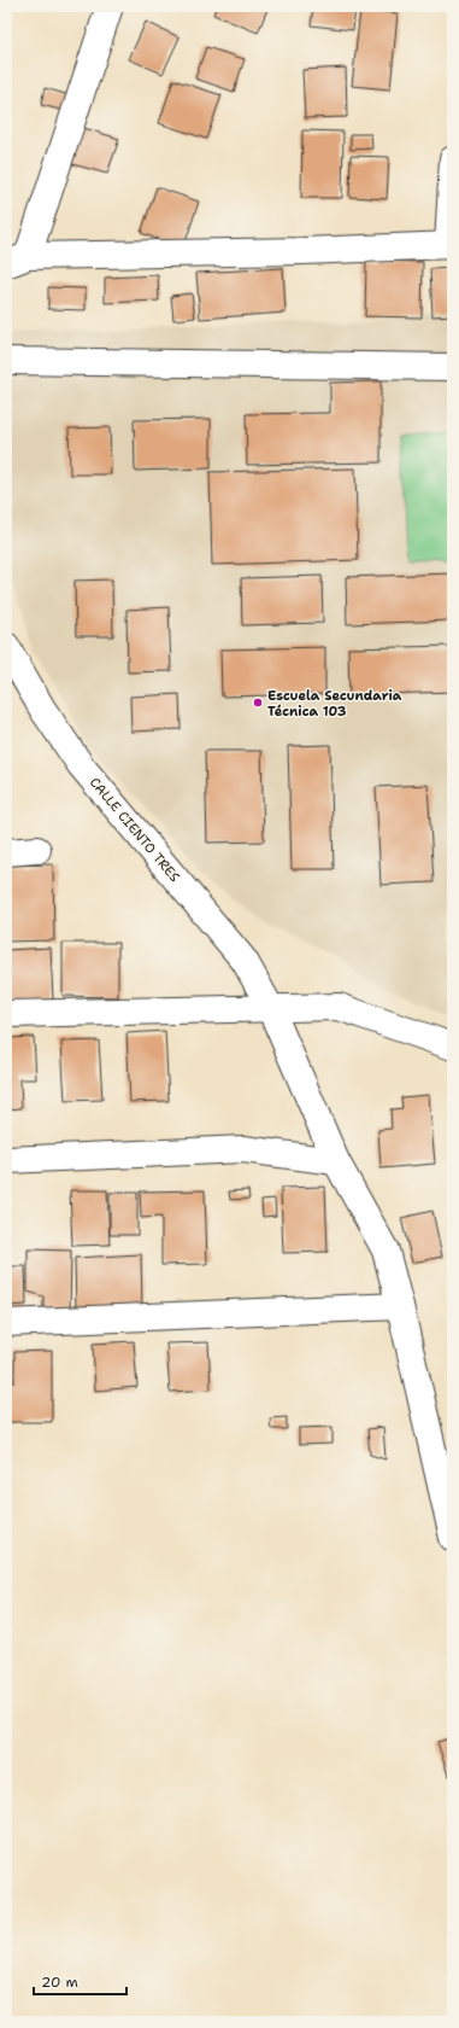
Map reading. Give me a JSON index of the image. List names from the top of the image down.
{
  "streets": {
    "street": ["CALLE CIENTO TRES"]
  },
  "places": ["Escuela Secundaria Técnica 103"],
  "scale_bar": "20 m"
}
